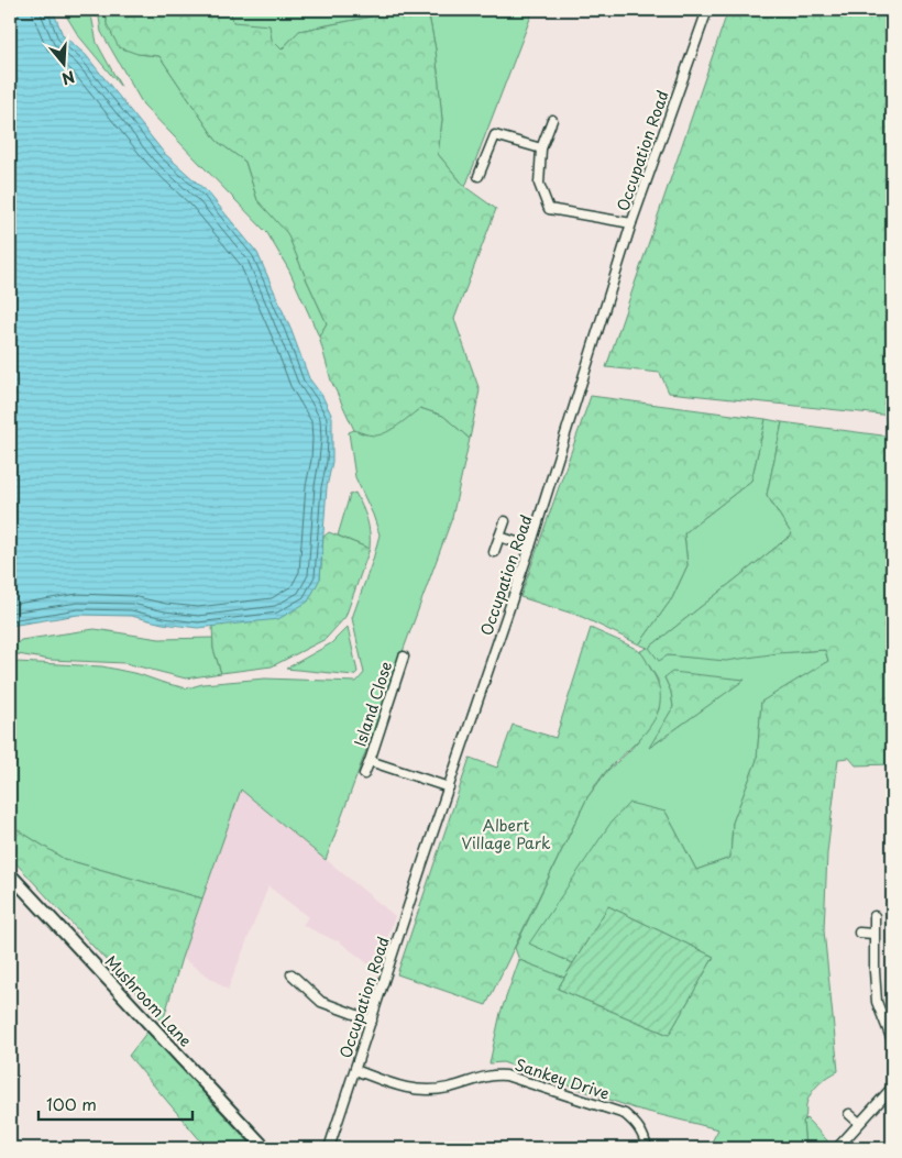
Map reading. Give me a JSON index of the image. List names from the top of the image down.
{
  "streets": {
    "street": [
      "Occupation Road",
      "Island Close",
      "Mushroom Lane",
      "Sankey Drive"
    ]
  },
  "crossings": [
    ["Occupation Road", "Island Close"],
    ["Occupation Road", "Sankey Drive"]
  ],
  "parks": ["Albert Village Park"],
  "scale_bar": "100 m",
  "north": "bottom"
}
